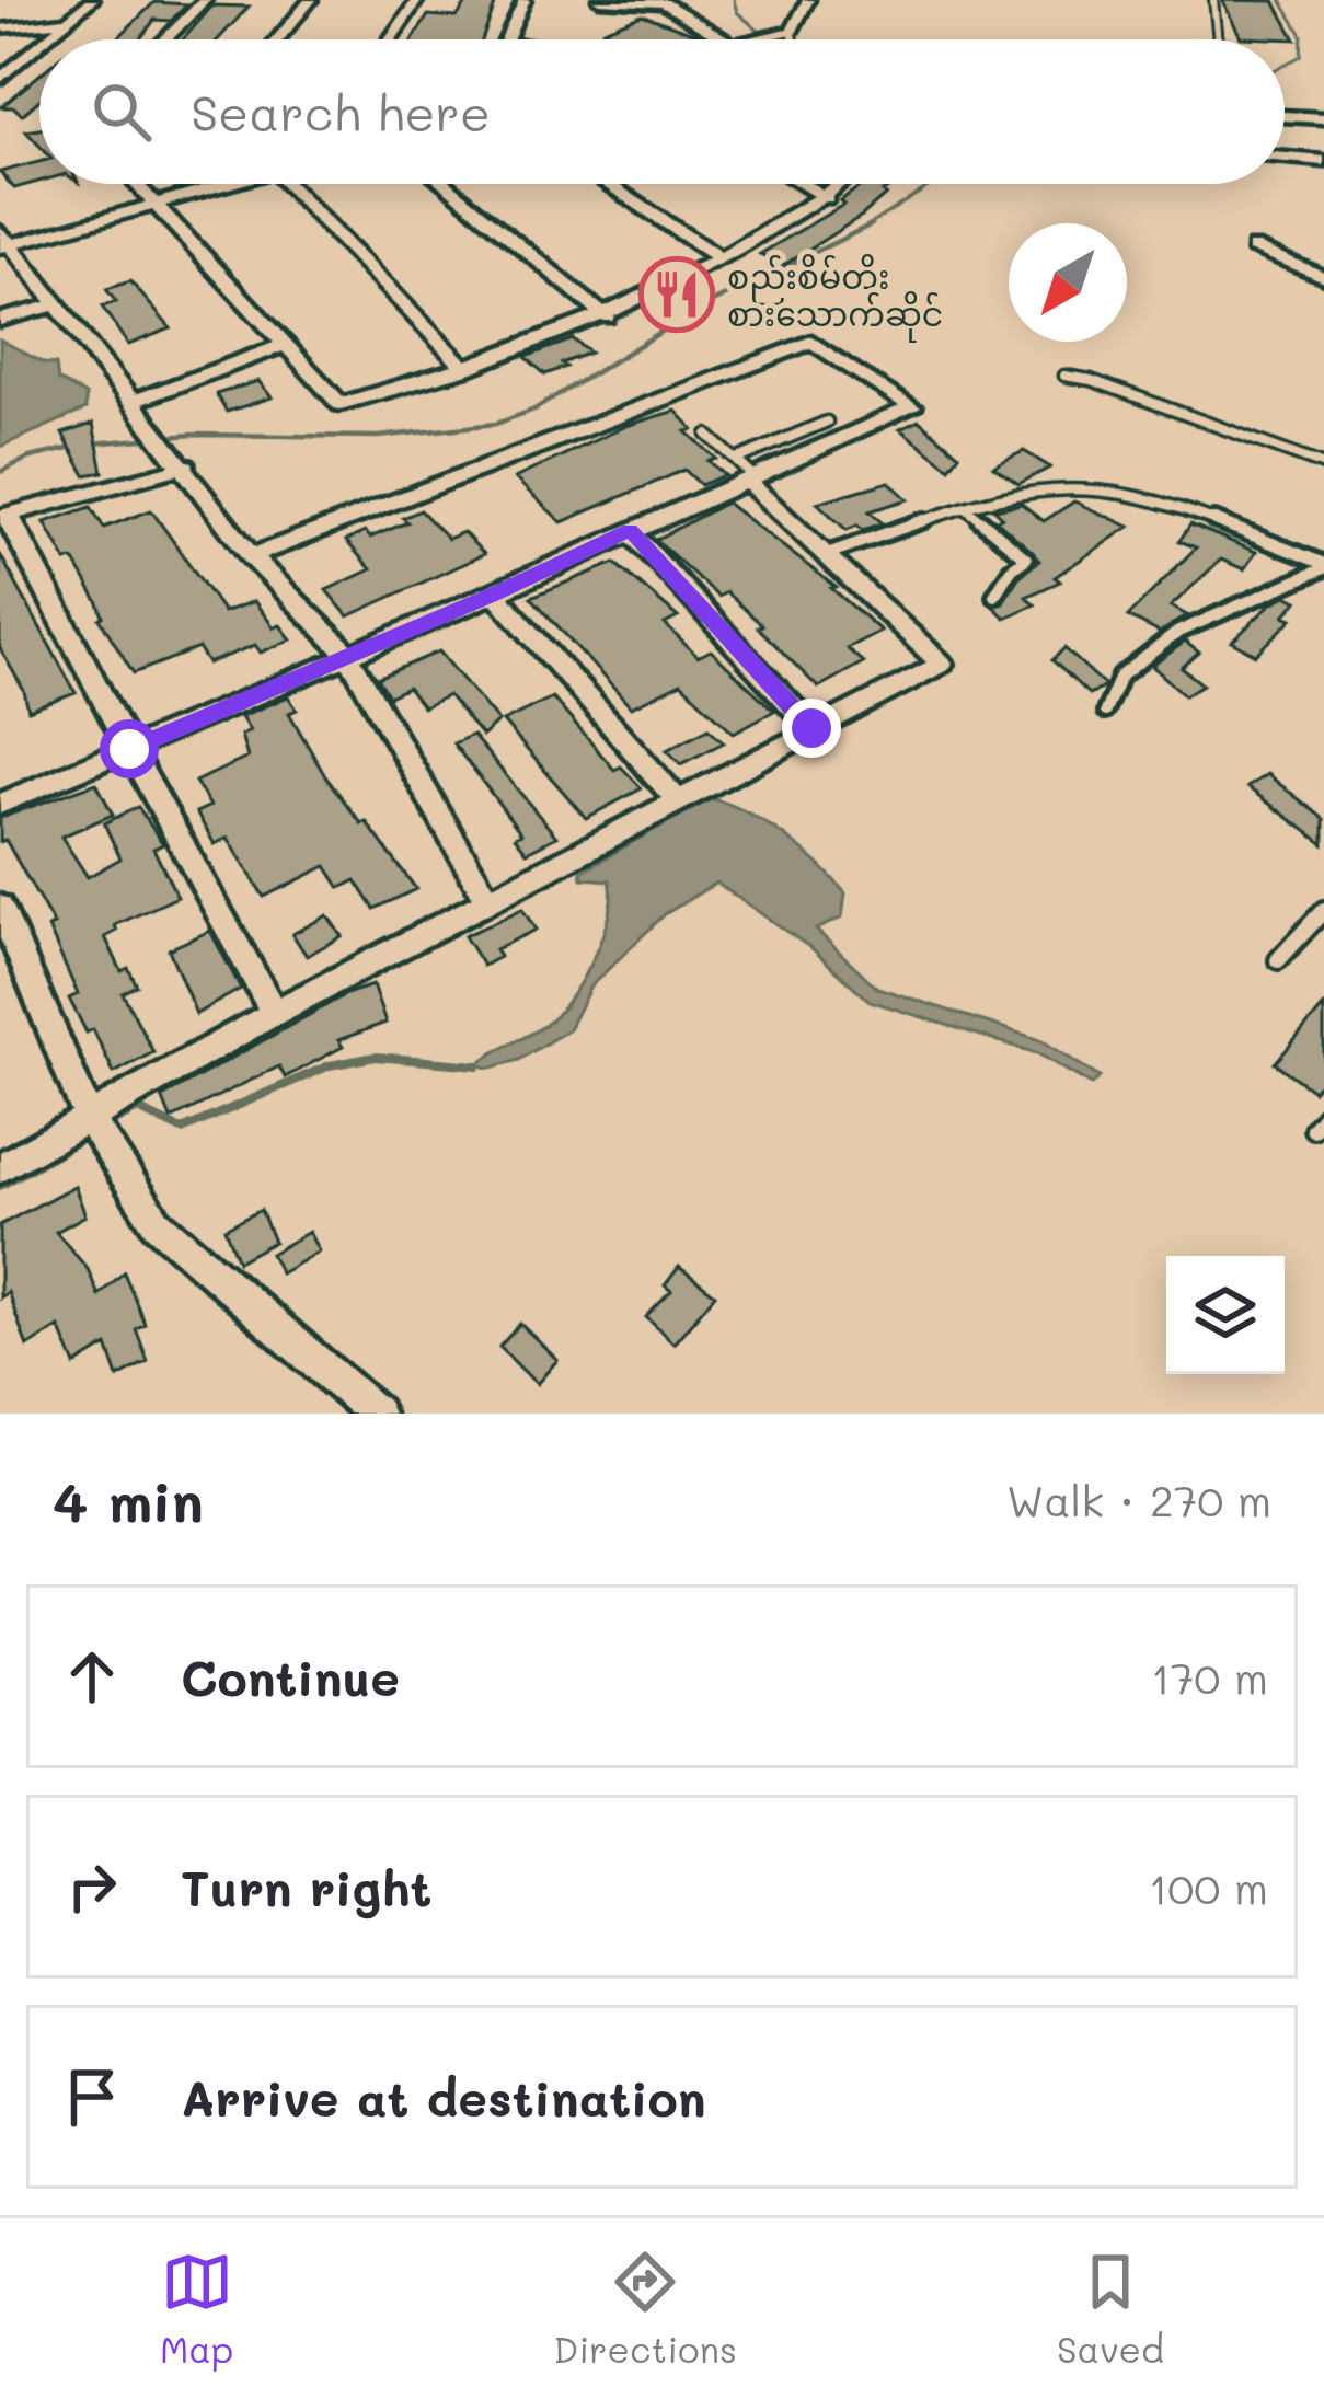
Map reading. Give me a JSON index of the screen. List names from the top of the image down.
{
  "places": {
    "restaurant": ["စည်းစိမ်တိုး စားသောက်ဆိုင်"]
  },
  "north": "bottom left",
  "page": {
    "search": "Search here",
    "heading": ["4 min", "Walk · 270 m"],
    "list": [
      ["Continue", "170 m"],
      ["Turn right", "100 m"],
      "Arrive at destination"
    ],
    "nav": ["Map", "Directions", "Saved"]
  }
}
